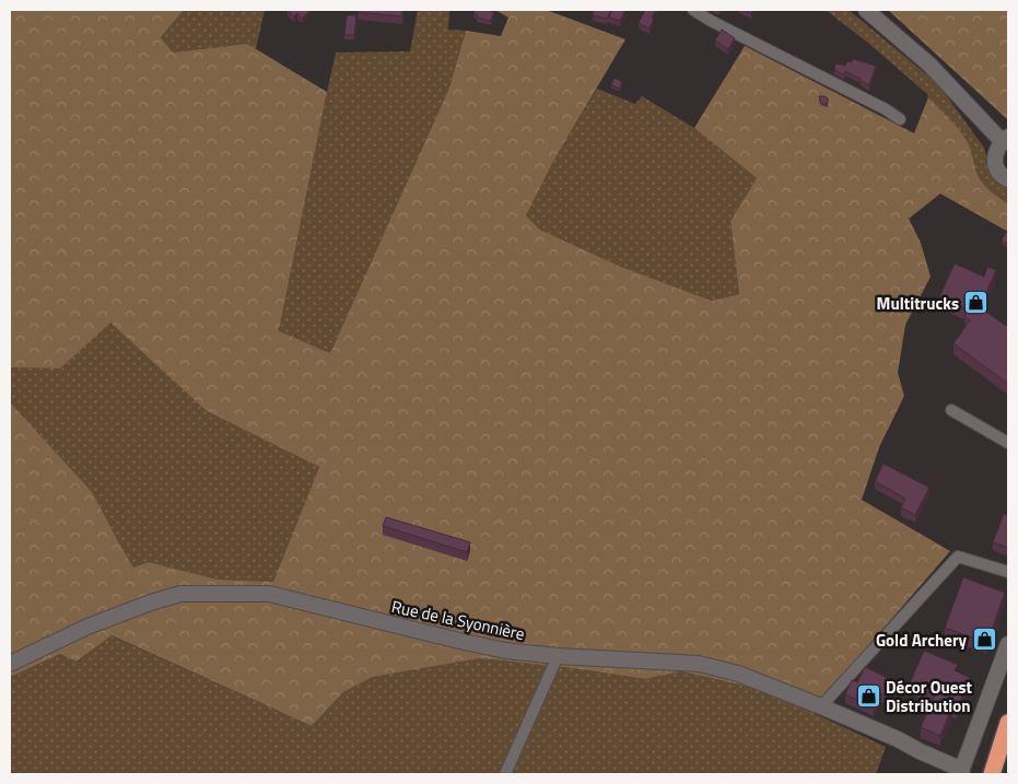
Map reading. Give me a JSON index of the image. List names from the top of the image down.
{
  "streets": {
    "street": ["Rue de la Syonnière"]
  },
  "places": {
    "shop": ["Multitrucks", "Gold Archery", "Décor Ouest Distribution"]
  }
}
